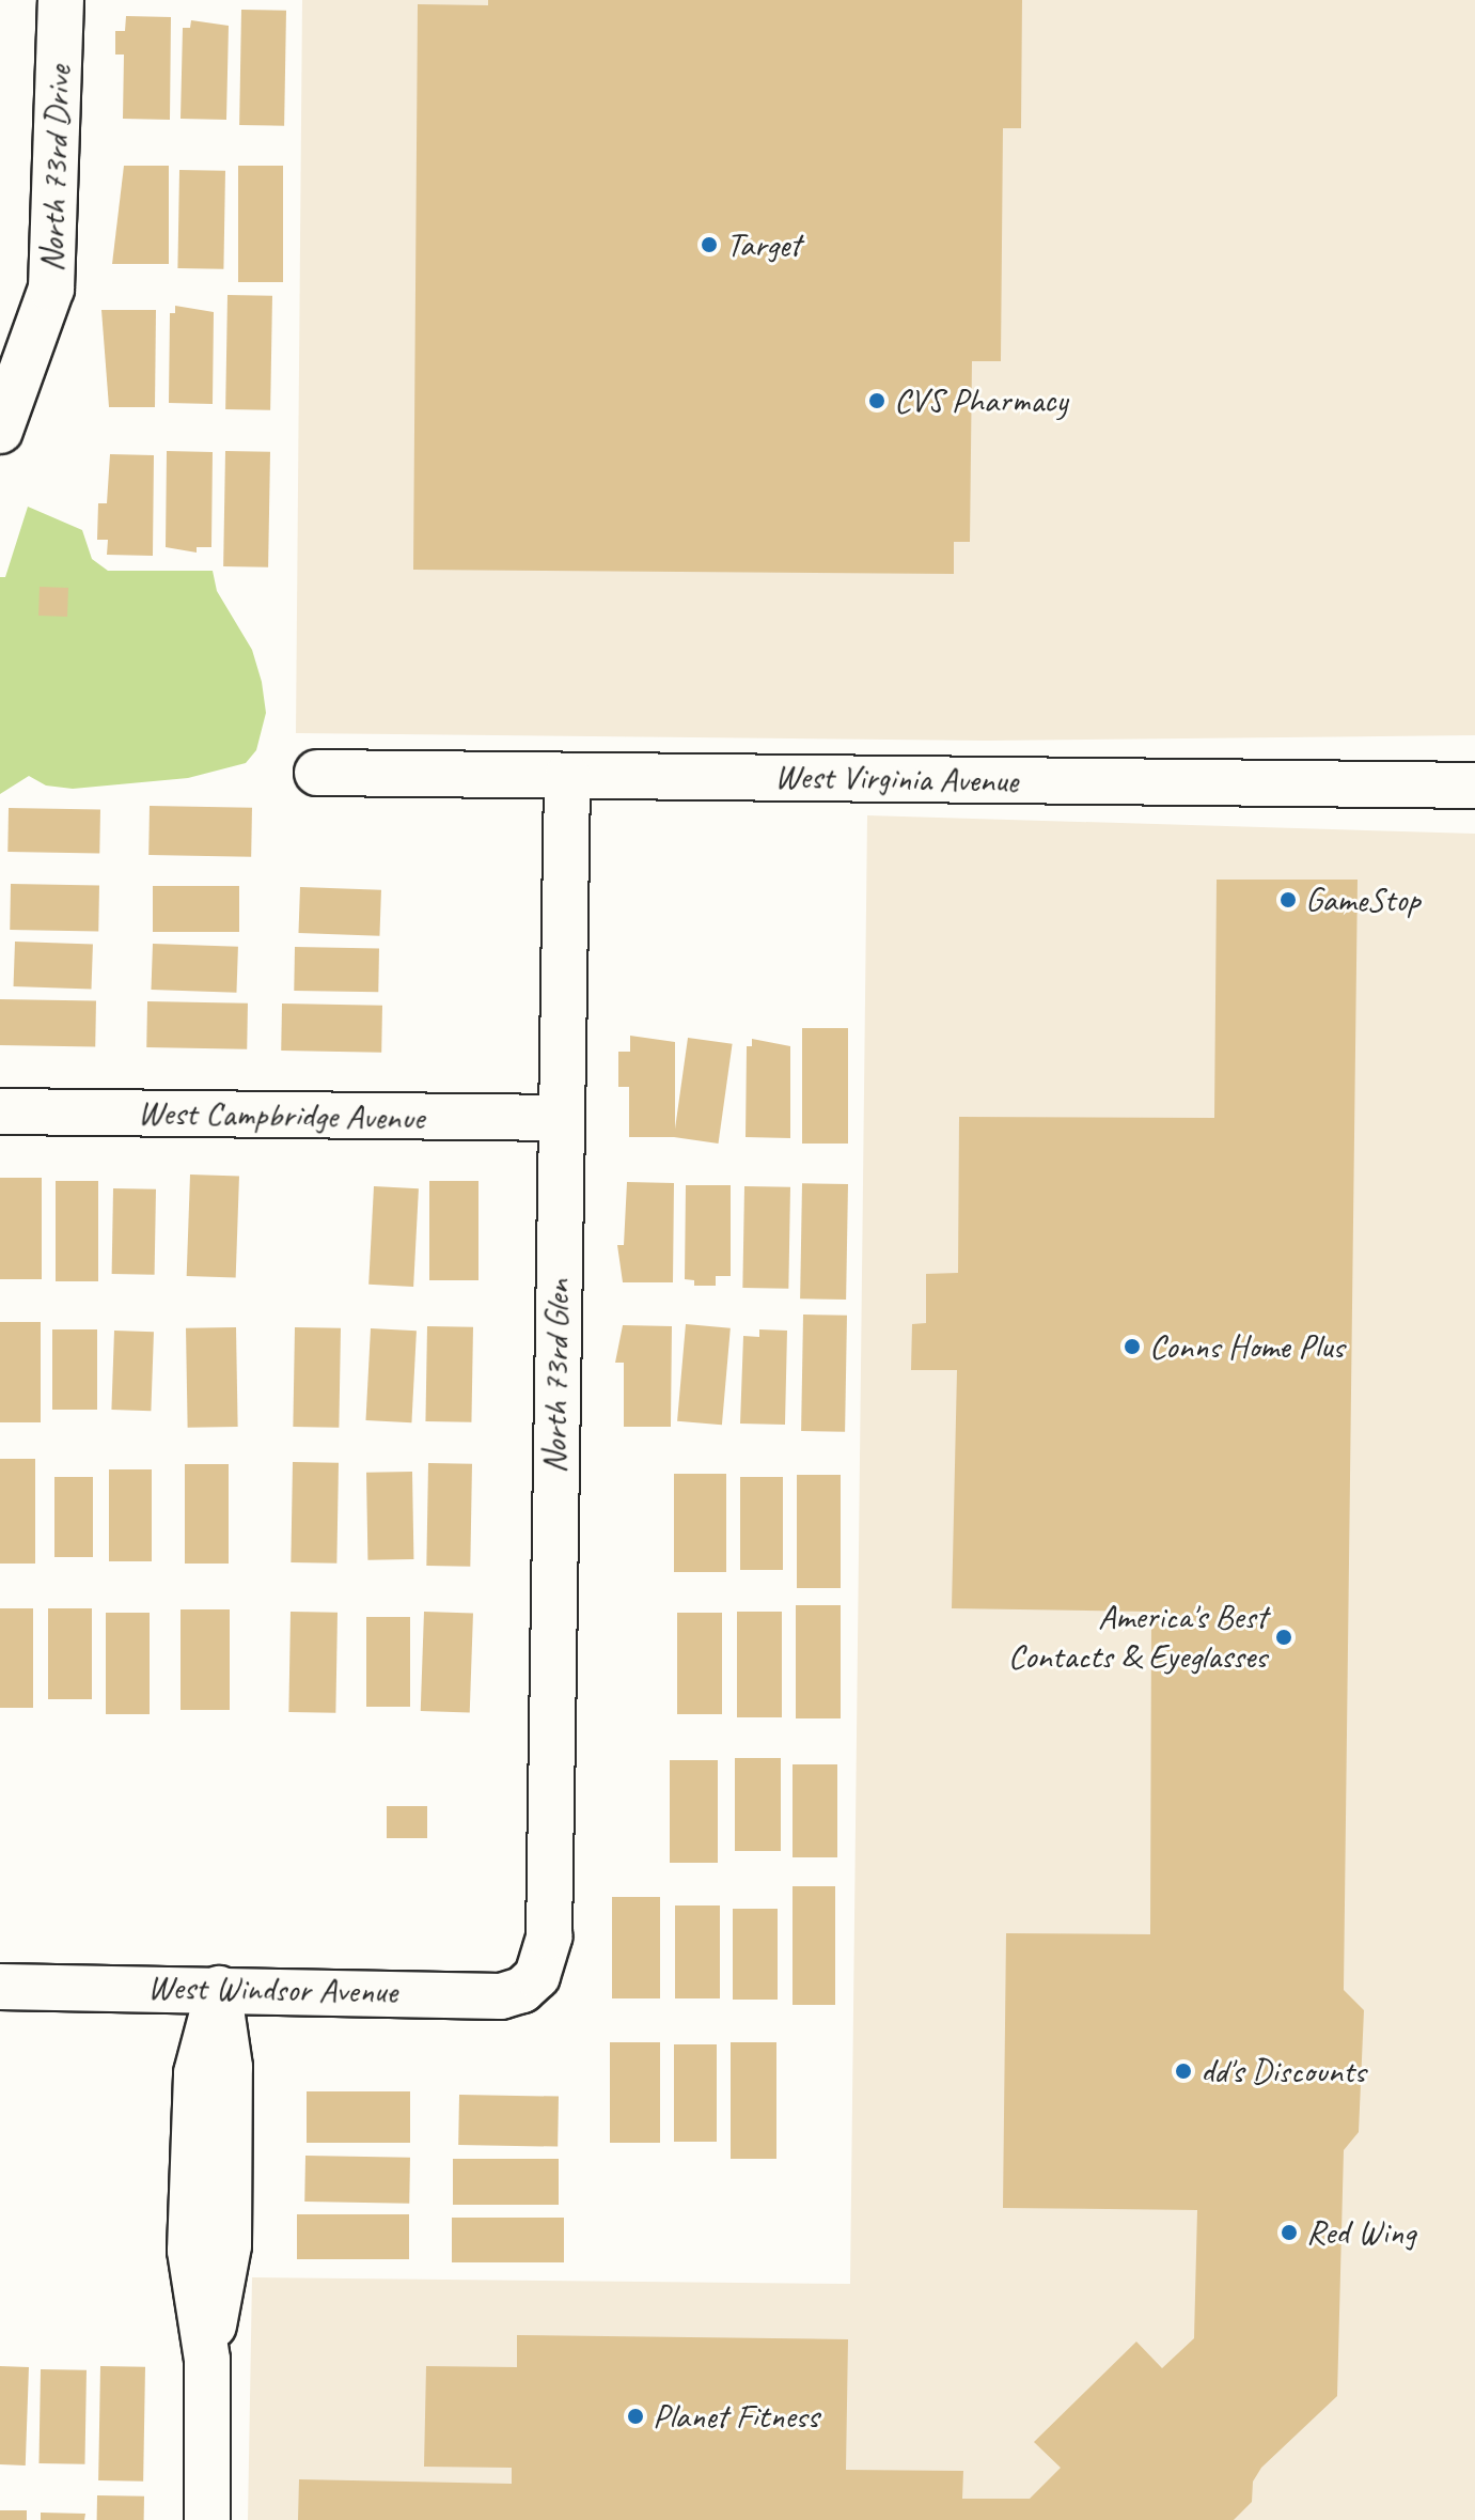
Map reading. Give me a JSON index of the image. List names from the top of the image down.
{
  "streets": {
    "street": [
      "North 73rd Drive",
      "West Virginia Avenue",
      "West Campbridge Avenue",
      "North 73rd Glen",
      "West Windsor Avenue"
    ]
  },
  "crossings": [
    ["West Virginia Avenue", "North 73rd Glen"],
    ["West Campbridge Avenue", "North 73rd Glen"],
    ["North 73rd Glen", "West Windsor Avenue"]
  ],
  "places": [
    "Target",
    "CVS Pharmacy",
    "GameStop",
    "Conns Home Plus",
    "America's Best Contacts & Eyeglasses",
    "dd's Discounts",
    "Red Wing",
    "Planet Fitness"
  ]
}
